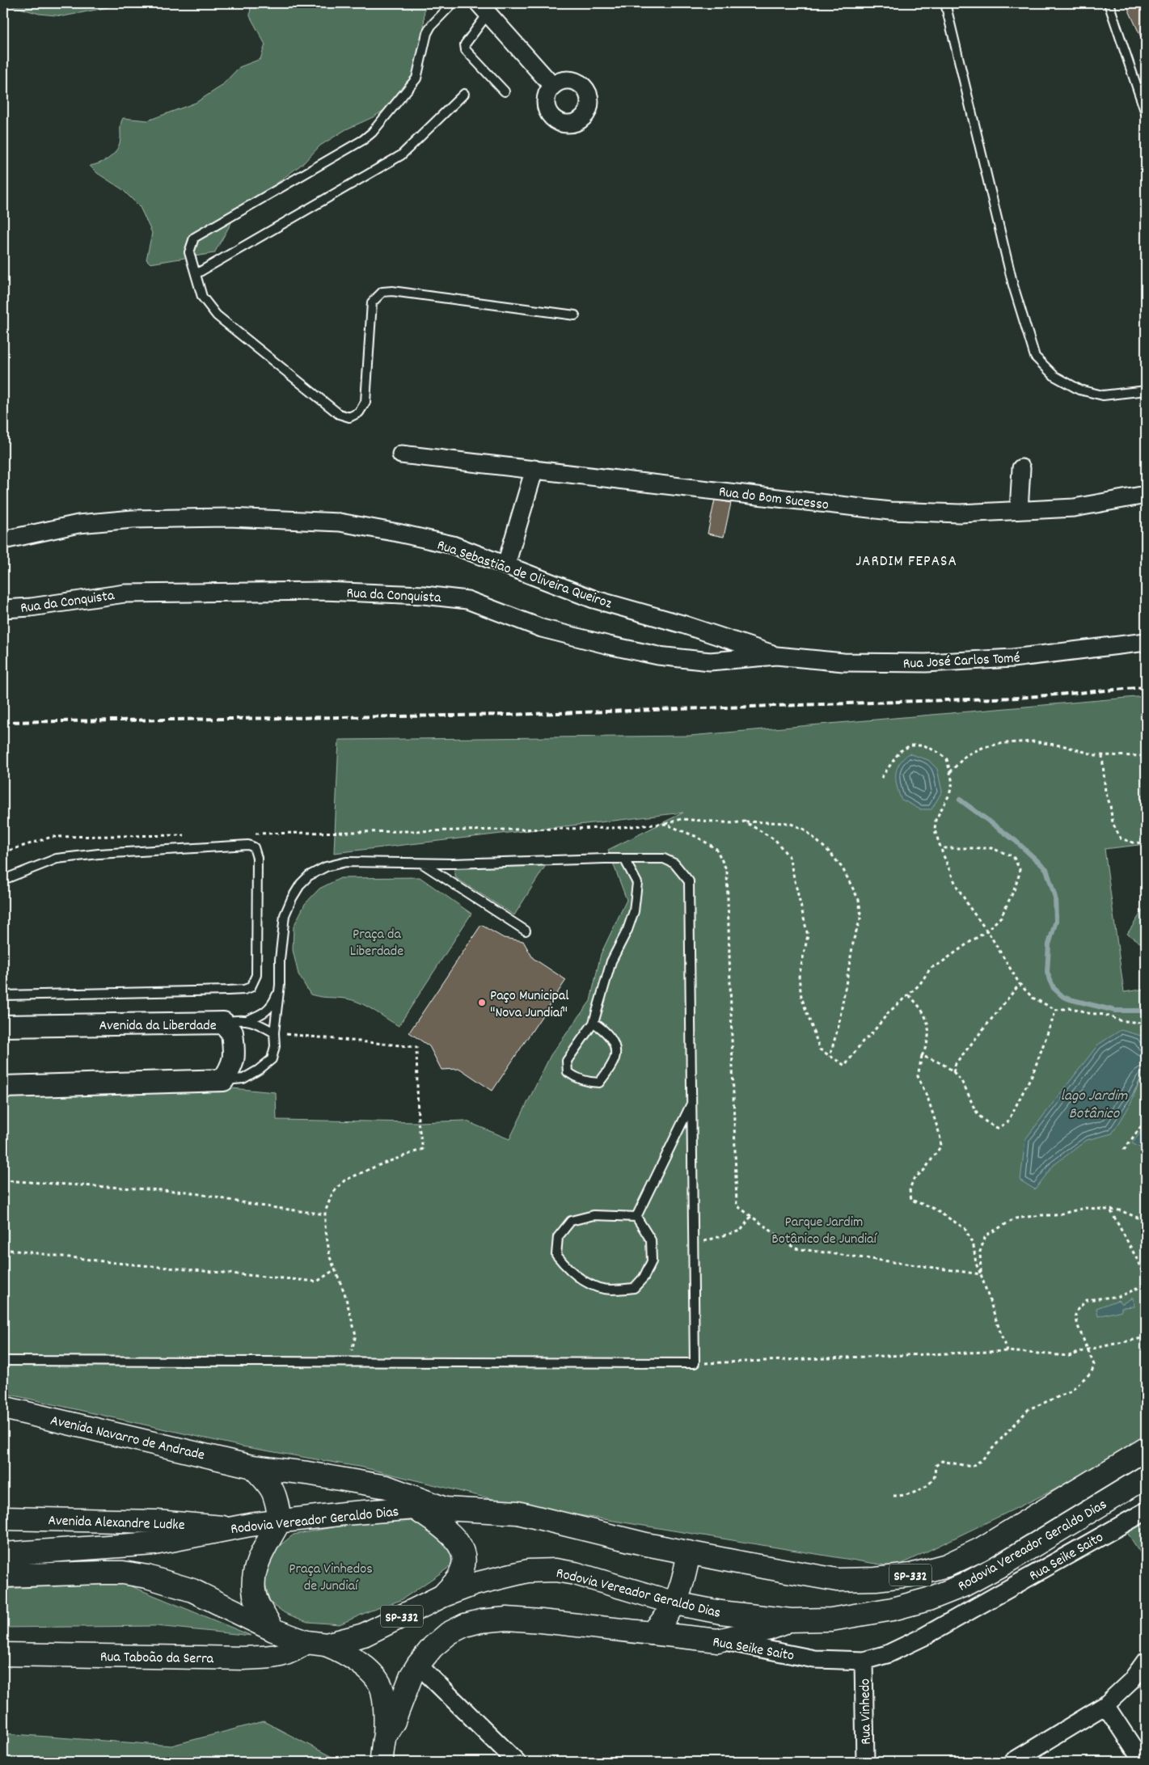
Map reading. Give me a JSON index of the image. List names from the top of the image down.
{
  "streets": {
    "main road": [
      "Avenida Navarro de Andrade",
      "Rodovia Vereador Geraldo Dias",
      "Avenida Alexandre Ludke",
      "Rua Seike Saito",
      "SP-332",
      "Rua Taboão da Serra"
    ],
    "street": [
      "Rua do Bom Sucesso",
      "Rua Sebastião de Oliveira Queiroz",
      "Rua da Conquista",
      "Rua José Carlos Tomé",
      "Avenida da Liberdade",
      "Rua Vinhedo"
    ]
  },
  "crossings": [
    ["Rua Sebastião de Oliveira Queiroz", "Rua da Conquista"],
    ["Rua Sebastião de Oliveira Queiroz", "Rua José Carlos Tomé"],
    ["Rua da Conquista", "Rua José Carlos Tomé"],
    ["Avenida Navarro de Andrade", "Rodovia Vereador Geraldo Dias"],
    ["Rodovia Vereador Geraldo Dias", "Avenida Alexandre Ludke"],
    ["Rodovia Vereador Geraldo Dias", "Rua Taboão da Serra"],
    ["Rua Seike Saito", "Rua Vinhedo"]
  ],
  "districts": ["JARDIM FEPASA"],
  "water": ["lago Jardim Botânico"],
  "parks": ["Praça da Liberdade", "Parque Jardim Botânico de Jundiaí", "Praça Vinhedos de Jundiaí"],
  "places": ["Paço Municipal \"Nova Jundiaí\""]
}
